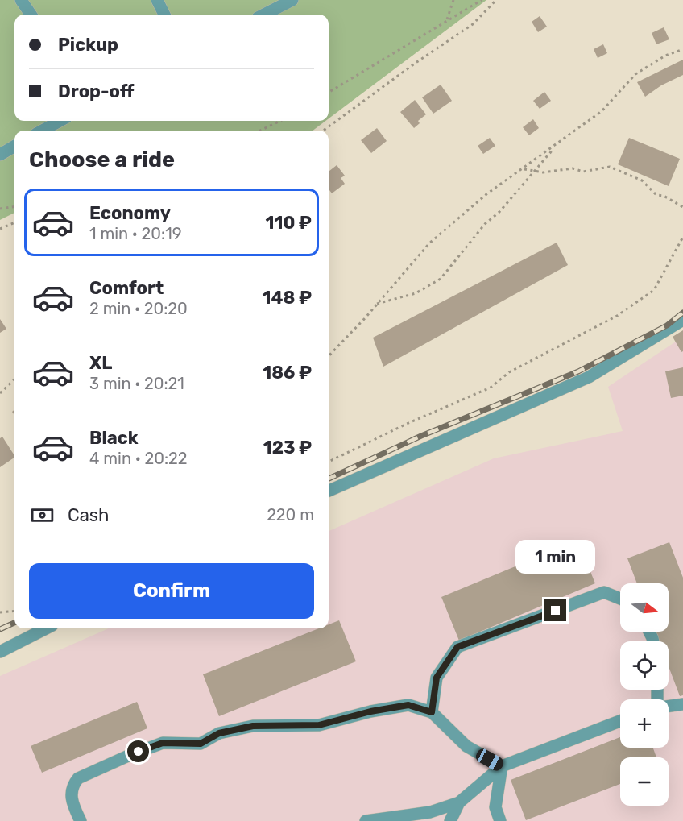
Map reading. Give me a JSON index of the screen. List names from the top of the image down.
{
  "north": "right",
  "page": {
    "banner": ["Pickup", "Drop-off"],
    "heading": "Choose a ride",
    "list": [
      {
        "name": "Economy",
        "note": "1 min · 20:19",
        "value": "110 ₽"
      },
      {
        "name": "Comfort",
        "note": "2 min · 20:20",
        "value": "148 ₽"
      },
      {
        "name": "XL",
        "note": "3 min · 20:21",
        "value": "186 ₽"
      },
      {
        "name": "Black",
        "note": "4 min · 20:22",
        "value": "123 ₽"
      }
    ],
    "pay": ["Cash", "220 m"],
    "bubble": "1 min",
    "buttons": "Confirm",
    "map_buttons": ["+", "−"]
  }
}
